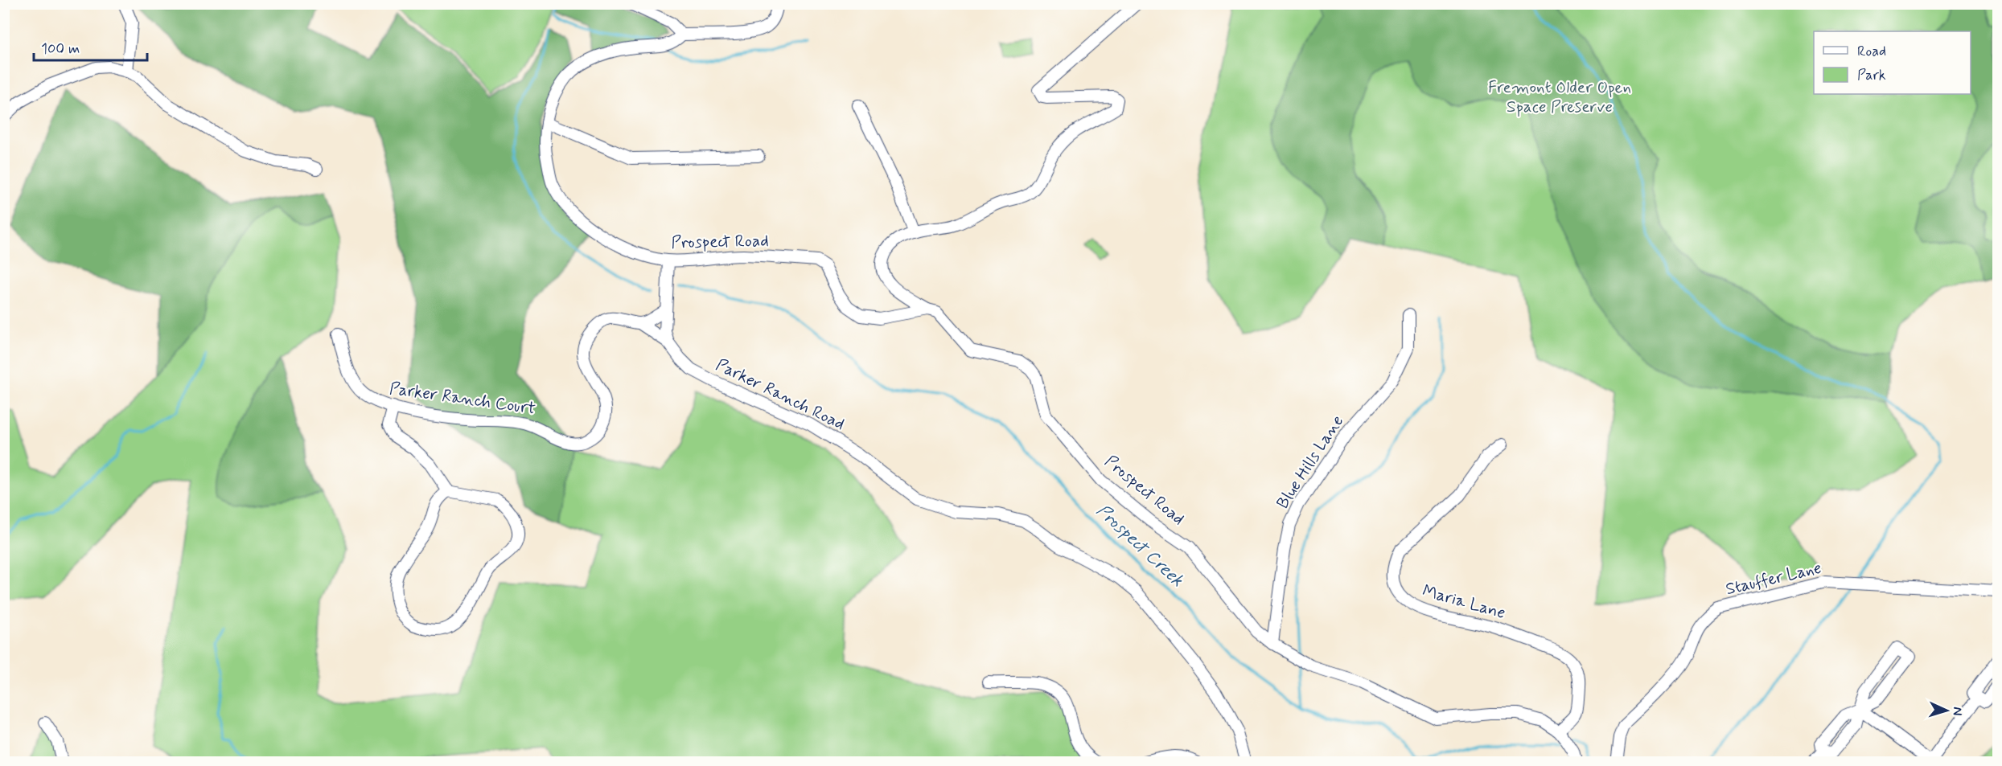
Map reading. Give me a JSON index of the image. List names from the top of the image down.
{
  "streets": {
    "street": [
      "Prospect Road",
      "Parker Ranch Road",
      "Parker Ranch Court",
      "Blue Hills Lane",
      "Stauffer Lane",
      "Maria Lane"
    ]
  },
  "crossings": [
    ["Prospect Road", "Blue Hills Lane"],
    ["Prospect Road", "Maria Lane"],
    ["Parker Ranch Road", "Parker Ranch Court"]
  ],
  "water": ["Prospect Creek"],
  "parks": ["Fremont Older Open Space Preserve"],
  "legend": ["Road", "Park"],
  "scale_bar": "100 m",
  "north": "right"
}
